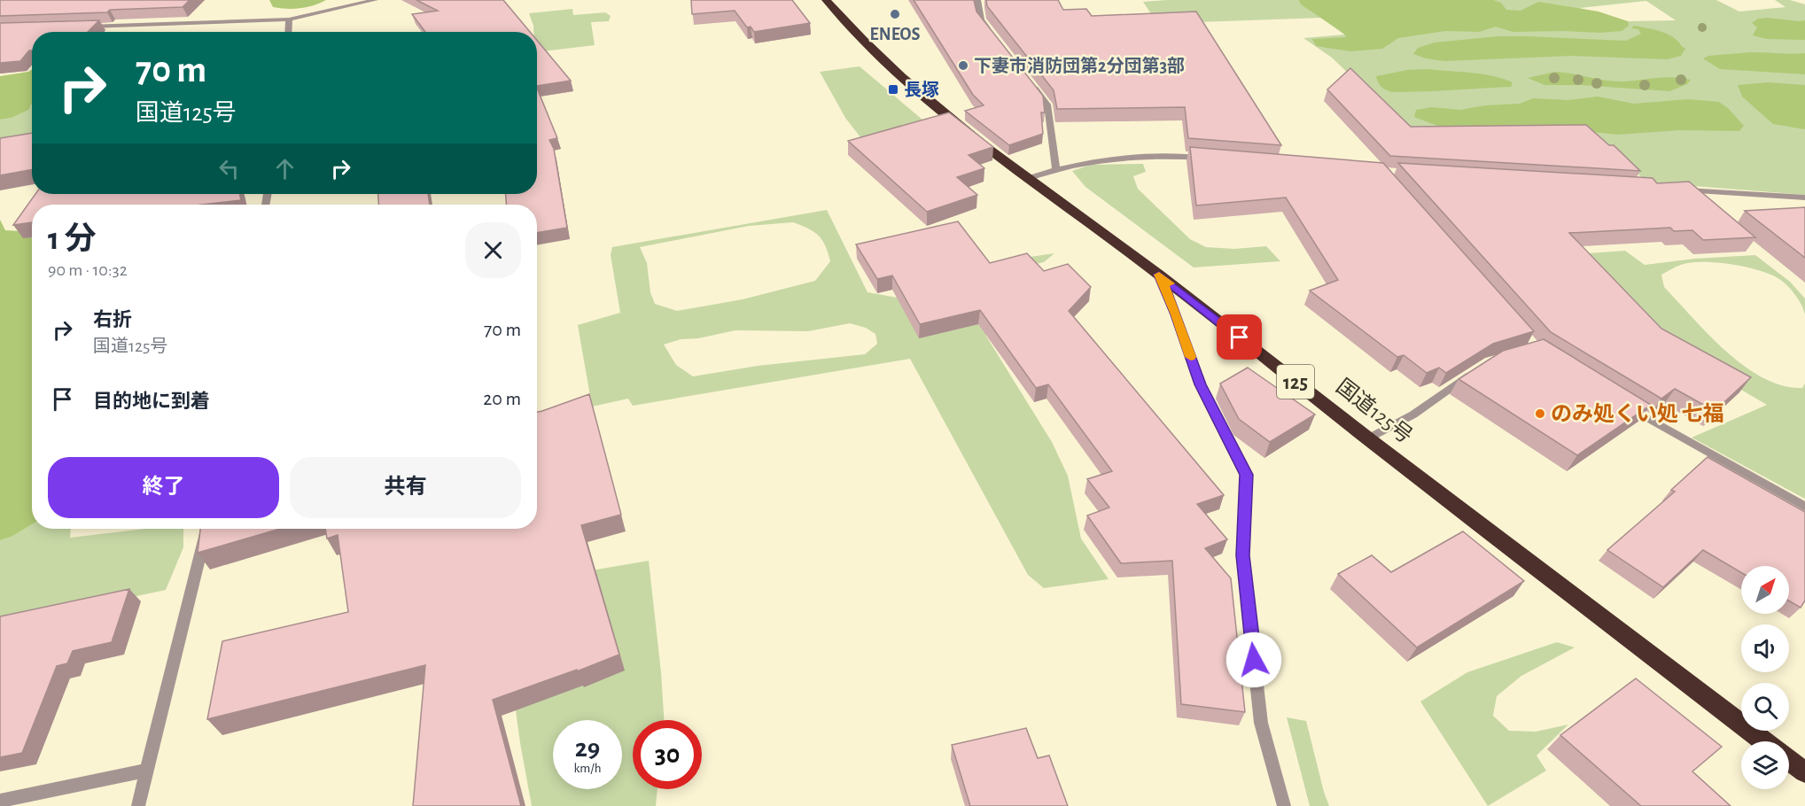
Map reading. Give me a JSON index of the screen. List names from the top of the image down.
{
  "streets": {
    "highway": ["125", "国道125号"]
  },
  "places": {
    "other": ["ENEOS", "下妻市消防団第2分団第3部", "のみ処くい処 七福"],
    "transit": ["長塚"]
  },
  "north": "top right",
  "page": {
    "turn": ["70 m", "国道125号"],
    "heading": ["1 分", "90 m · 10:32"],
    "list": [
      {
        "name": "右折",
        "note": "国道125号",
        "value": "70 m"
      },
      {
        "name": "目的地に到着",
        "value": "20 m"
      }
    ],
    "buttons": ["終了", "共有"],
    "speed": "29 km/h",
    "limit": "30"
  }
}
